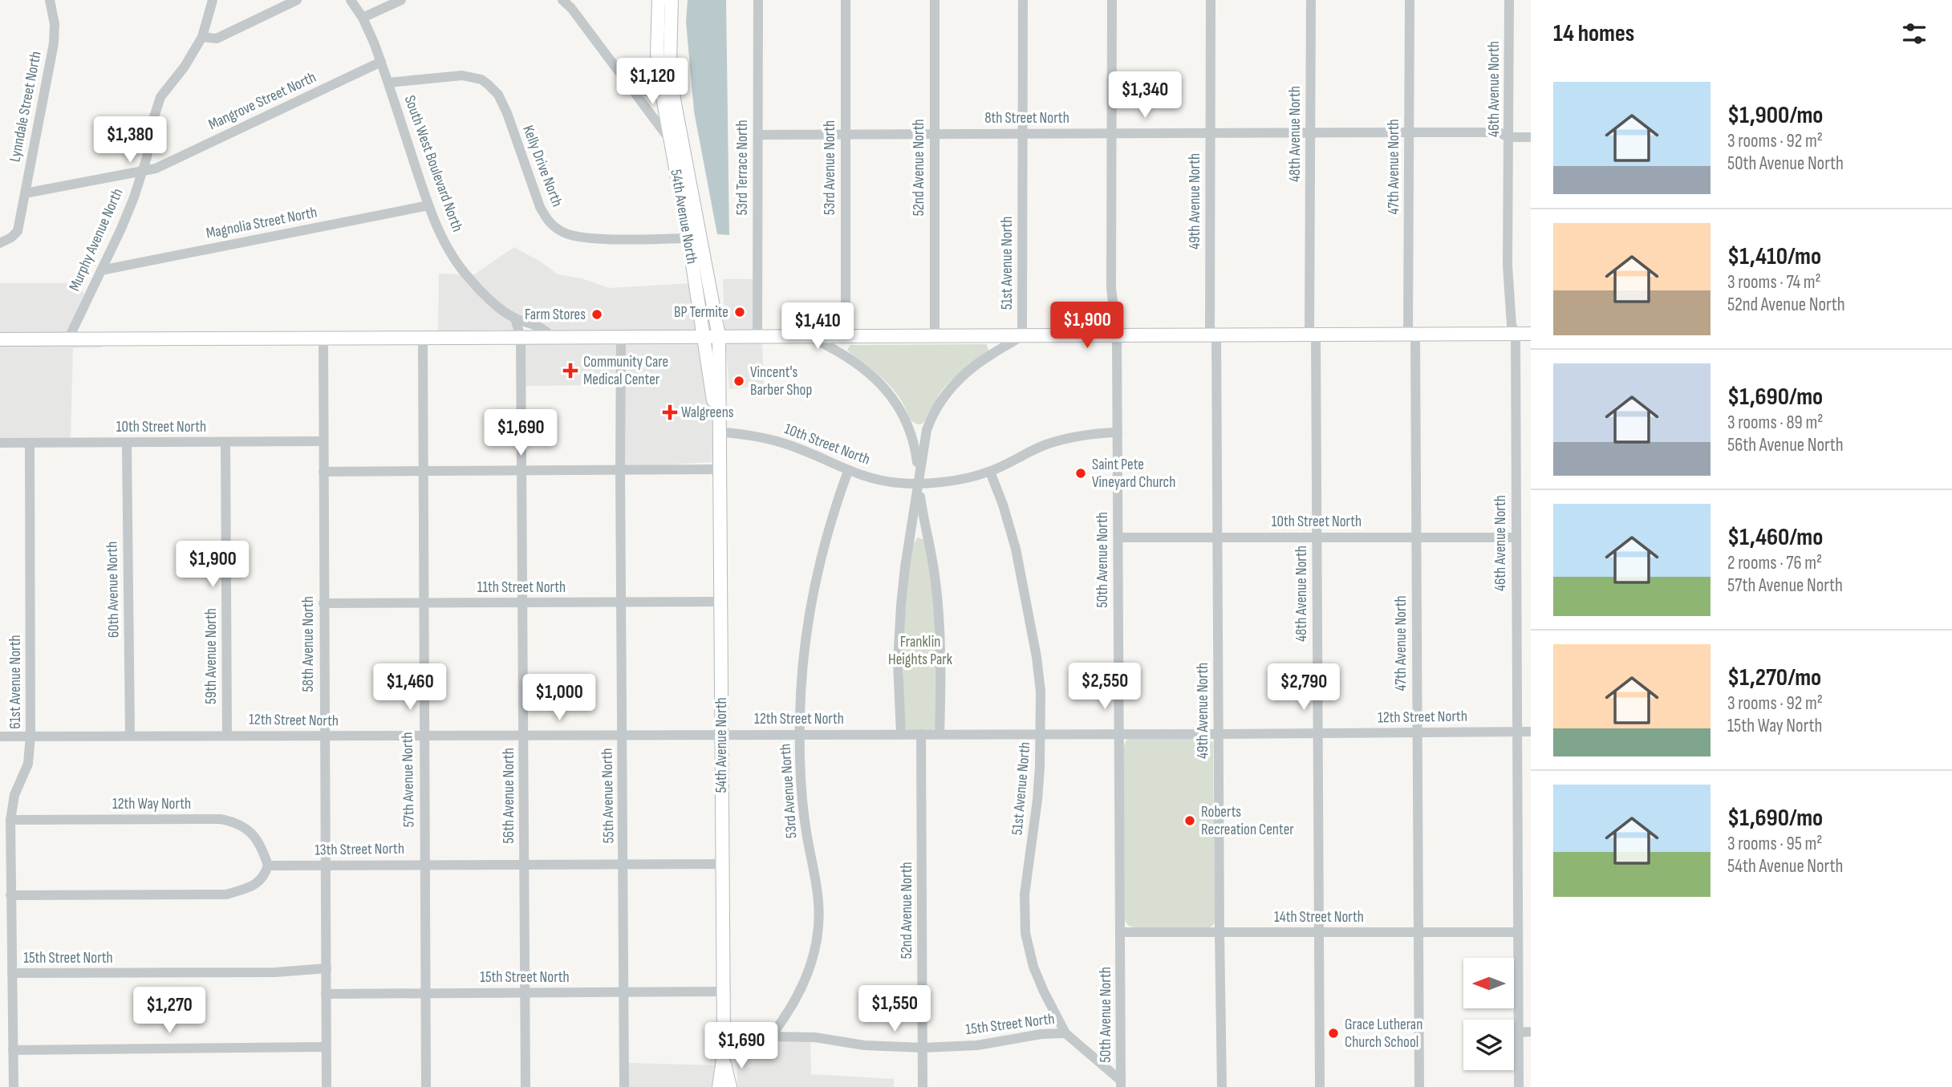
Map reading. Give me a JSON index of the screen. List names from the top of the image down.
{
  "streets": {
    "main road": ["54th Avenue North"],
    "street": [
      "46th Avenue North",
      "Mangrove Street North",
      "Lynndale Street North",
      "8th Street North",
      "48th Avenue North",
      "South West Boulevard North",
      "Kelly Drive North",
      "47th Avenue North",
      "53rd Terrace North",
      "53rd Avenue North",
      "52nd Avenue North",
      "49th Avenue North",
      "Magnolia Street North",
      "Murphy Avenue North",
      "51st Avenue North",
      "10th Street North",
      "50th Avenue North",
      "11th Street North",
      "60th Avenue North",
      "58th Avenue North",
      "59th Avenue North",
      "61st Avenue North",
      "12th Street North",
      "57th Avenue North",
      "56th Avenue North",
      "55th Avenue North",
      "12th Way North",
      "13th Street North",
      "14th Street North",
      "15th Street North"
    ]
  },
  "crossings": [
    ["46th Avenue North", "8th Street North"],
    ["46th Avenue North", "10th Street North"],
    ["46th Avenue North", "12th Street North"],
    ["46th Avenue North", "14th Street North"],
    ["Mangrove Street North", "Lynndale Street North"],
    ["Mangrove Street North", "South West Boulevard North"],
    ["Mangrove Street North", "Murphy Avenue North"],
    ["8th Street North", "48th Avenue North"],
    ["8th Street North", "47th Avenue North"],
    ["8th Street North", "53rd Terrace North"],
    ["8th Street North", "53rd Avenue North"],
    ["8th Street North", "52nd Avenue North"],
    ["8th Street North", "49th Avenue North"],
    ["8th Street North", "51st Avenue North"],
    ["8th Street North", "50th Avenue North"],
    ["48th Avenue North", "10th Street North"],
    ["48th Avenue North", "12th Street North"],
    ["48th Avenue North", "14th Street North"],
    ["South West Boulevard North", "Kelly Drive North"],
    ["South West Boulevard North", "Magnolia Street North"],
    ["Kelly Drive North", "54th Avenue North"],
    ["47th Avenue North", "10th Street North"],
    ["47th Avenue North", "12th Street North"],
    ["47th Avenue North", "14th Street North"],
    ["53rd Avenue North", "10th Street North"],
    ["53rd Avenue North", "12th Street North"],
    ["53rd Avenue North", "15th Street North"],
    ["52nd Avenue North", "12th Street North"],
    ["52nd Avenue North", "15th Street North"],
    ["49th Avenue North", "10th Street North"],
    ["49th Avenue North", "12th Street North"],
    ["49th Avenue North", "14th Street North"],
    ["54th Avenue North", "10th Street North"],
    ["54th Avenue North", "11th Street North"],
    ["54th Avenue North", "12th Street North"],
    ["54th Avenue North", "13th Street North"],
    ["54th Avenue North", "15th Street North"],
    ["Magnolia Street North", "Murphy Avenue North"],
    ["51st Avenue North", "10th Street North"],
    ["51st Avenue North", "50th Avenue North"],
    ["51st Avenue North", "12th Street North"],
    ["51st Avenue North", "15th Street North"],
    ["10th Street North", "50th Avenue North"],
    ["10th Street North", "60th Avenue North"],
    ["10th Street North", "58th Avenue North"],
    ["10th Street North", "59th Avenue North"],
    ["10th Street North", "61st Avenue North"],
    ["50th Avenue North", "12th Street North"],
    ["50th Avenue North", "14th Street North"],
    ["11th Street North", "58th Avenue North"],
    ["11th Street North", "57th Avenue North"],
    ["11th Street North", "56th Avenue North"],
    ["11th Street North", "55th Avenue North"],
    ["60th Avenue North", "12th Street North"],
    ["58th Avenue North", "12th Street North"],
    ["58th Avenue North", "13th Street North"],
    ["58th Avenue North", "15th Street North"],
    ["59th Avenue North", "12th Street North"],
    ["61st Avenue North", "12th Street North"],
    ["61st Avenue North", "12th Way North"],
    ["61st Avenue North", "15th Street North"],
    ["12th Street North", "57th Avenue North"],
    ["12th Street North", "56th Avenue North"],
    ["12th Street North", "55th Avenue North"],
    ["57th Avenue North", "13th Street North"],
    ["57th Avenue North", "15th Street North"],
    ["56th Avenue North", "13th Street North"],
    ["56th Avenue North", "15th Street North"],
    ["55th Avenue North", "13th Street North"],
    ["55th Avenue North", "15th Street North"],
    ["12th Way North", "13th Street North"]
  ],
  "parks": ["Franklin Heights Park"],
  "places": {
    "other": [
      "BP Termite",
      "Farm Stores",
      "Vincent's Barber Shop",
      "Saint Pete Vineyard Church",
      "Roberts Recreation Center",
      "Grace Lutheran Church School"
    ],
    "health": ["Community Care Medical Center", "Walgreens"]
  },
  "north": "left",
  "page": {
    "heading": "14 homes",
    "price": [
      "$1,120",
      "$1,340",
      "$1,380",
      "$1,900",
      "$1,410",
      "$1,690",
      "$1,900",
      "$2,550",
      "$1,460",
      "$2,790",
      "$1,000",
      "$1,550",
      "$1,270",
      "$1,690"
    ],
    "list": [
      {
        "name": "$1,900/mo",
        "note": "3 rooms · 92 m² · 50th Avenue North"
      },
      {
        "name": "$1,410/mo",
        "note": "3 rooms · 74 m² · 52nd Avenue North"
      },
      {
        "name": "$1,690/mo",
        "note": "3 rooms · 89 m² · 56th Avenue North"
      },
      {
        "name": "$1,460/mo",
        "note": "2 rooms · 76 m² · 57th Avenue North"
      },
      {
        "name": "$1,270/mo",
        "note": "3 rooms · 92 m² · 15th Way North"
      },
      {
        "name": "$1,690/mo",
        "note": "3 rooms · 95 m² · 54th Avenue North"
      }
    ]
  }
}
